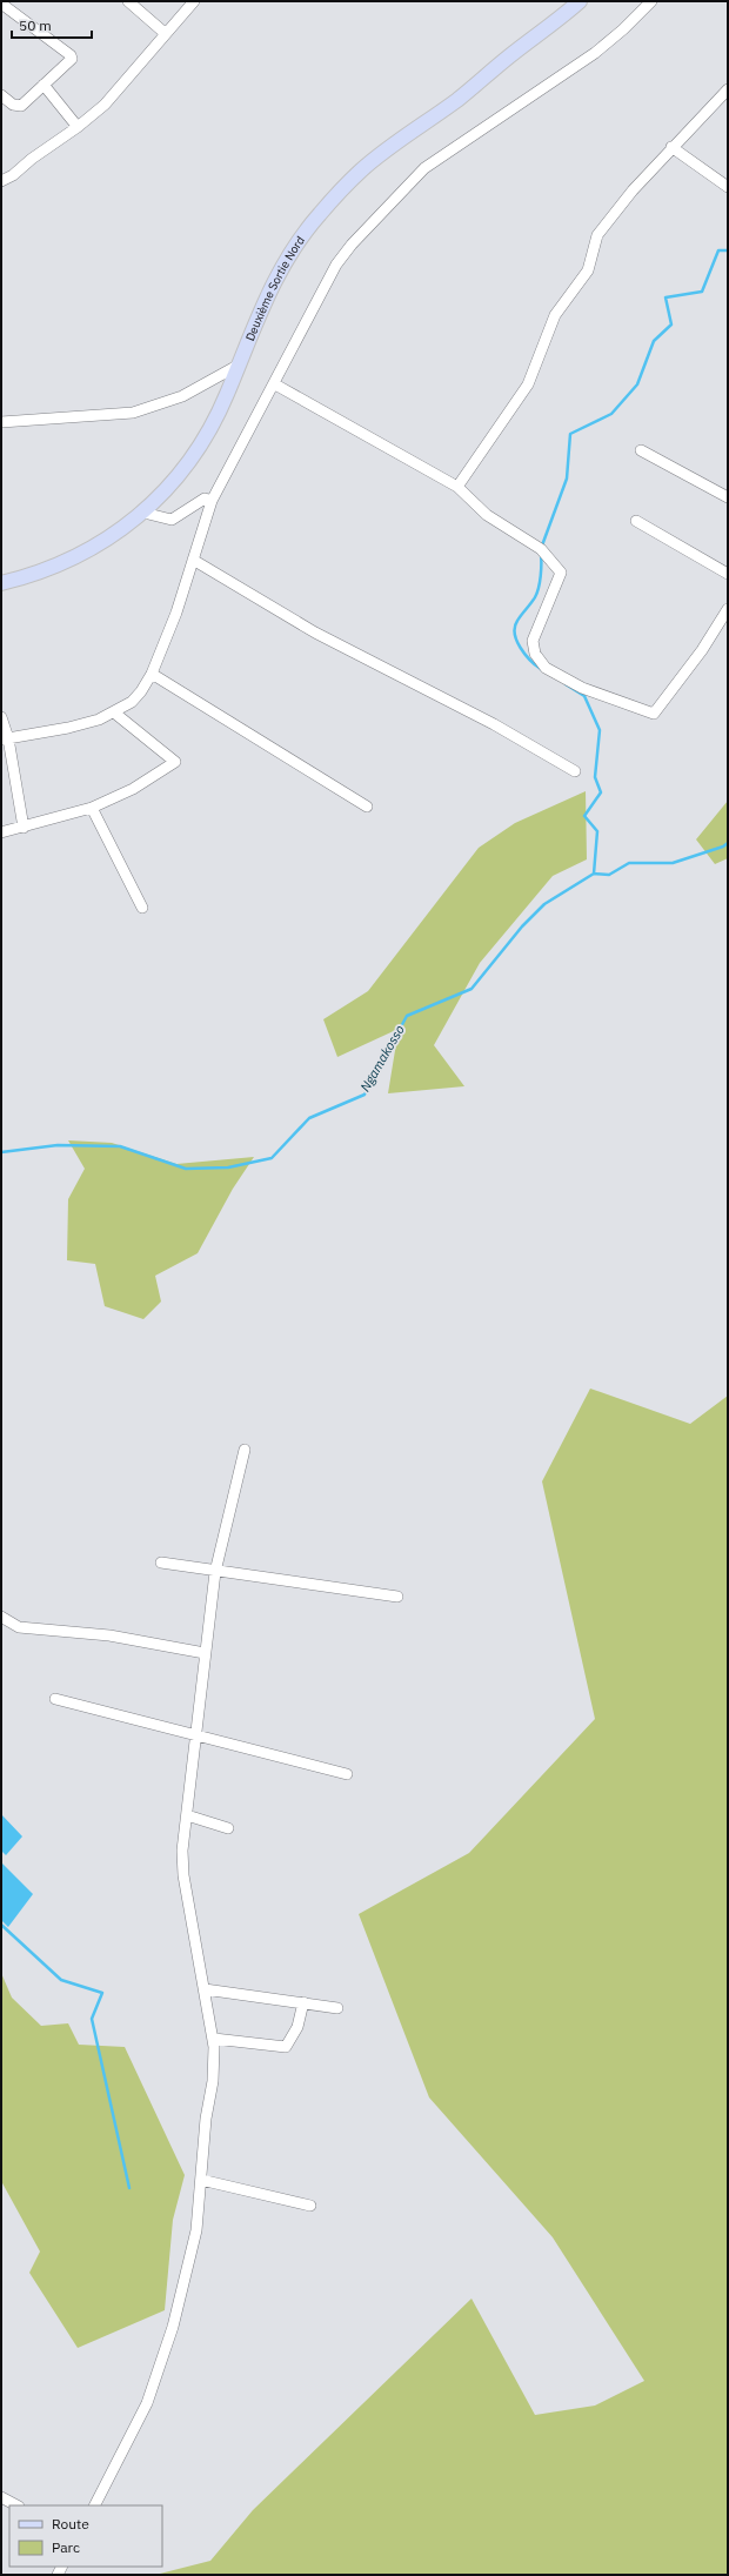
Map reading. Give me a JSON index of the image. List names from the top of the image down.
{
  "streets": {
    "main road": ["Deuxième Sortie Nord"]
  },
  "water": ["Ngamakosso"],
  "legend": ["Route", "Parc"],
  "scale_bar": "50 m"
}
